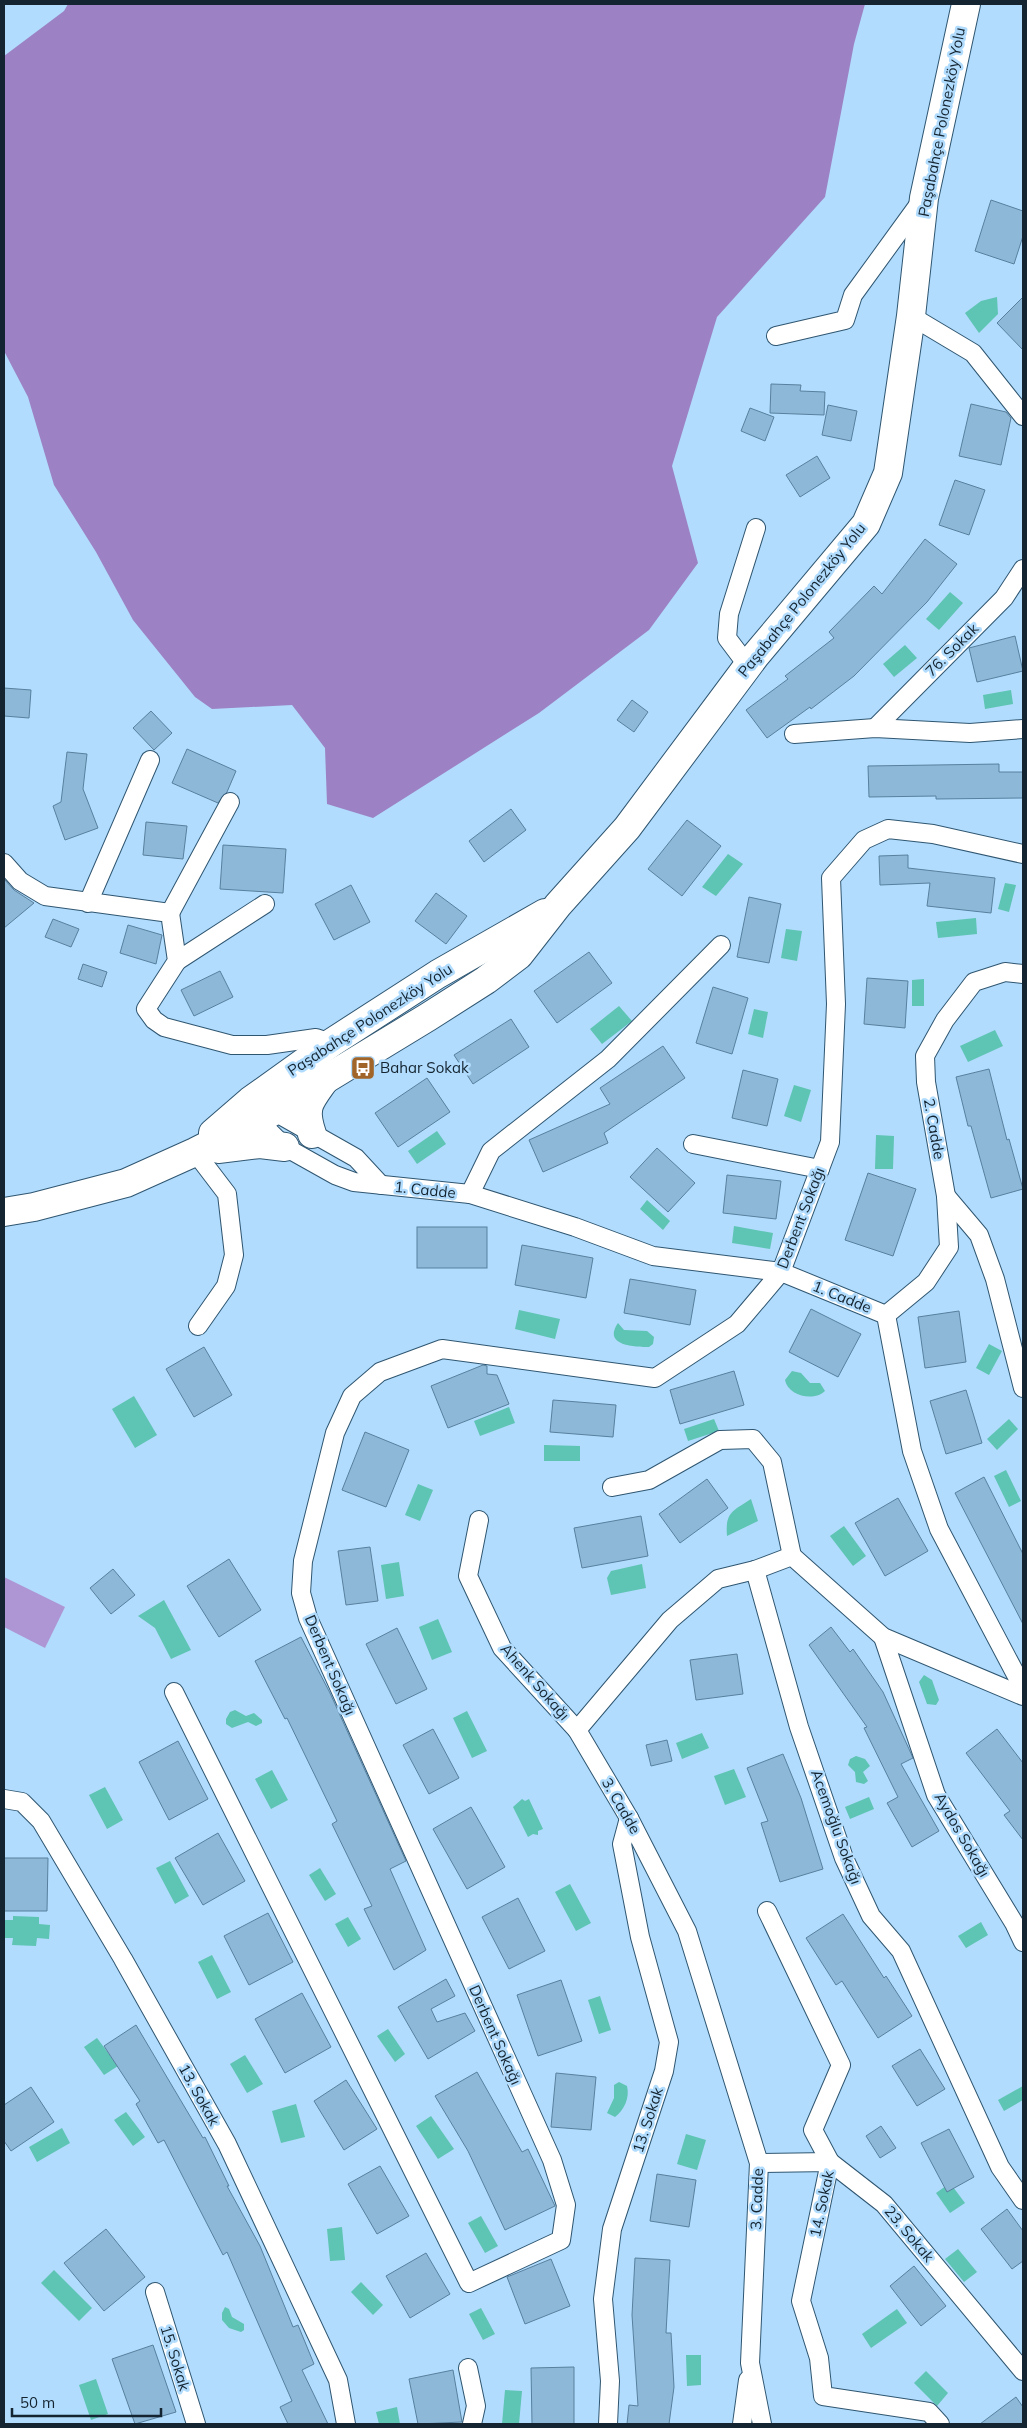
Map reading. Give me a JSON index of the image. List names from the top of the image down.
{
  "streets": {
    "main road": ["Paşabahçe Polonezköy Yolu"],
    "street": [
      "76. Sokak",
      "2. Cadde",
      "1. Cadde",
      "Derbent Sokağı",
      "Ahenk Sokağı",
      "3. Cadde",
      "Acemoğlu Sokağı",
      "Aydos Sokağı",
      "13. Sokak",
      "14. Sokak",
      "23. Sokak",
      "15. Sokak"
    ]
  },
  "crossings": [
    ["Paşabahçe Polonezköy Yolu", "1. Cadde"],
    ["2. Cadde", "1. Cadde"],
    ["1. Cadde", "Derbent Sokağı"],
    ["Ahenk Sokağı", "3. Cadde"],
    ["3. Cadde", "13. Sokak"],
    ["14. Sokak", "23. Sokak"]
  ],
  "places": {
    "bus stop": ["Bahar Sokak"]
  },
  "scale_bar": "50 m"
}
